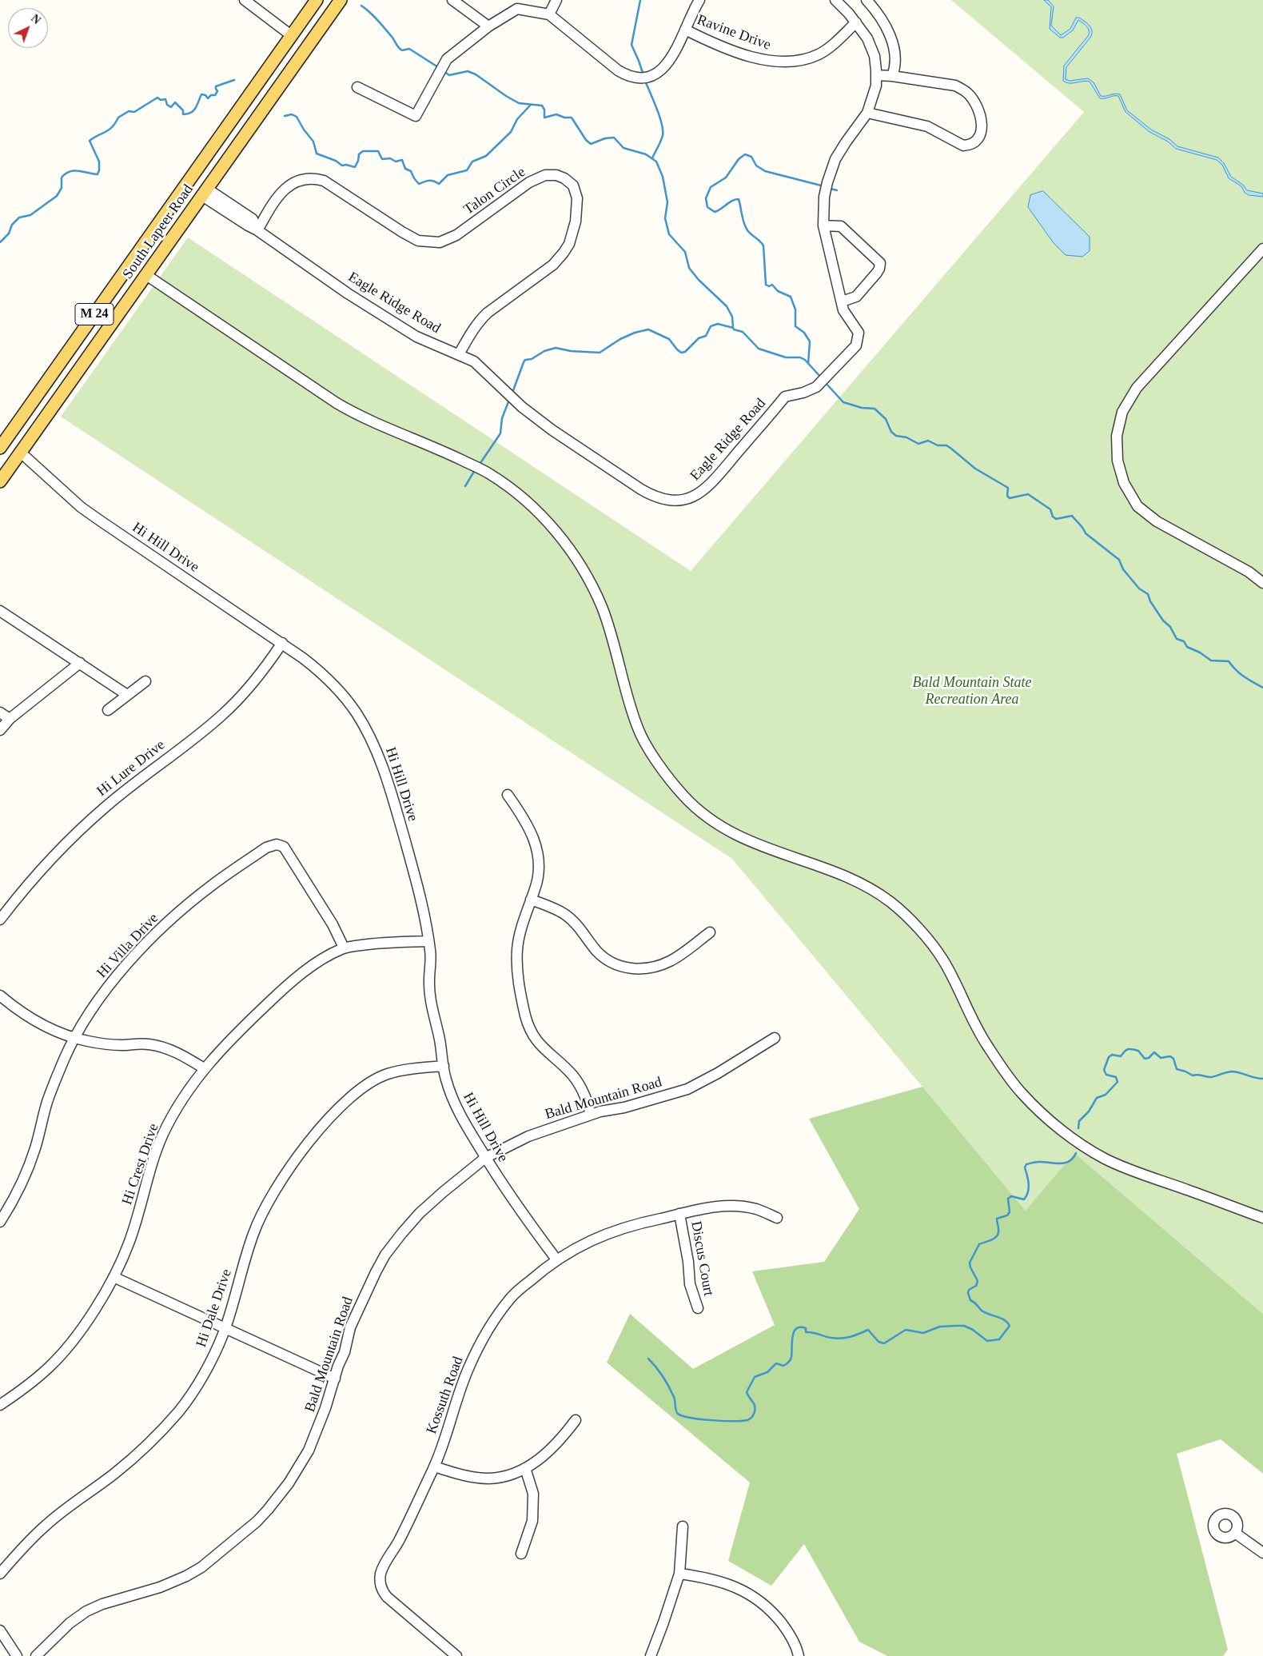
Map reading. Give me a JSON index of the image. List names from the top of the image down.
{
  "streets": {
    "main road": ["South Lapeer Road", "M 24"],
    "street": [
      "Ravine Drive",
      "Talon Circle",
      "Eagle Ridge Road",
      "Hi Hill Drive",
      "Hi Lure Drive",
      "Hi Villa Drive",
      "Bald Mountain Road",
      "Hi Crest Drive",
      "Discus Court",
      "Hi Dale Drive",
      "Kossuth Road"
    ]
  },
  "crossings": [
    ["Ravine Drive", "Eagle Ridge Road"],
    ["Talon Circle", "Eagle Ridge Road"],
    ["South Lapeer Road", "Eagle Ridge Road"],
    ["South Lapeer Road", "Hi Hill Drive"],
    ["Hi Hill Drive", "Hi Lure Drive"],
    ["Hi Hill Drive", "Bald Mountain Road"],
    ["Hi Hill Drive", "Hi Crest Drive"],
    ["Hi Hill Drive", "Hi Dale Drive"],
    ["Hi Hill Drive", "Kossuth Road"],
    ["Hi Villa Drive", "Hi Crest Drive"],
    ["Discus Court", "Kossuth Road"]
  ],
  "parks": ["Bald Mountain State Recreation Area"],
  "north": "top right"
}
